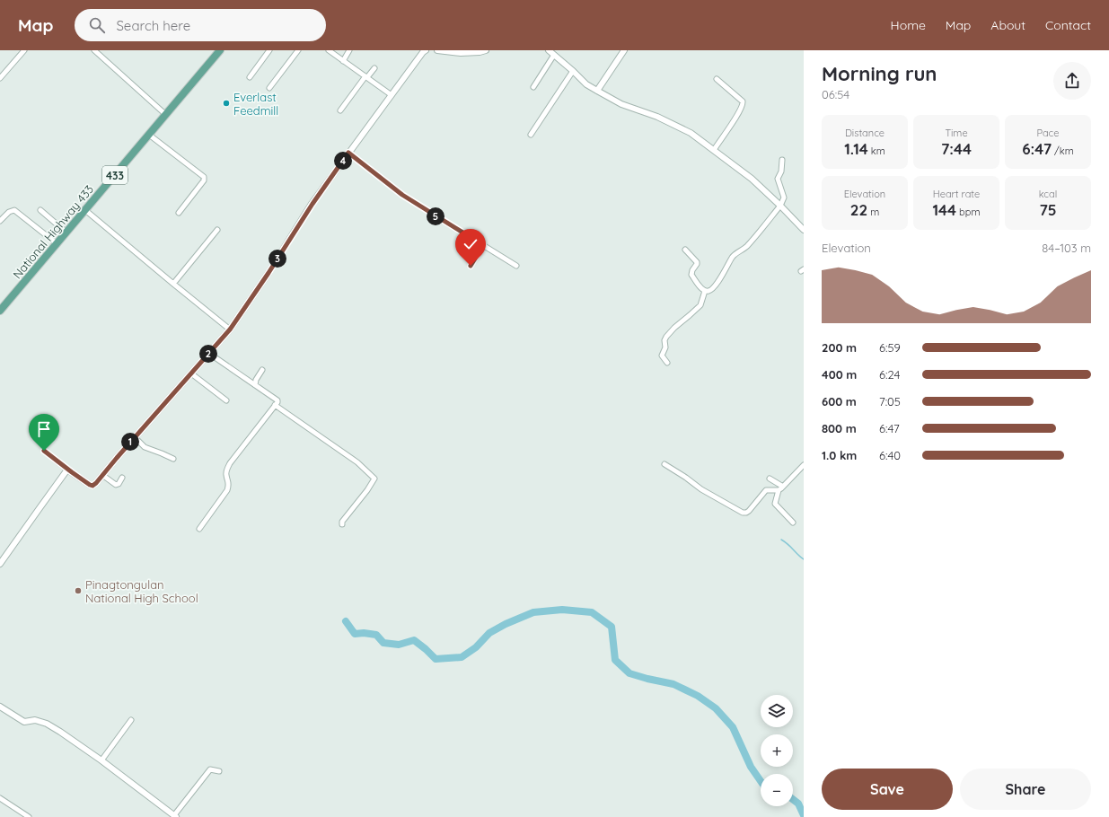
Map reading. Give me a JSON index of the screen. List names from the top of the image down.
{
  "streets": {
    "main road": ["433", "National Highway 433"]
  },
  "places": ["Everlast Feedmill", "Pinagtongulan National High School"],
  "page": {
    "header": "Map",
    "search": "Search here",
    "nav": [
      "Home",
      "Map",
      "About",
      "Contact"
    ],
    "heading": ["Morning run", "06:54"],
    "stats": [
      ["Distance", "1.14 km"],
      ["Time", "7:44"],
      ["Pace", "6:47 /km"],
      ["Elevation", "22 m"],
      ["Heart rate", "144 bpm"],
      ["kcal", "75"]
    ],
    "pins": [
      "4",
      "5",
      "3",
      "2",
      "1"
    ],
    "chart": ["Elevation", "84–103 m"],
    "list": [
      {
        "name": "200 m",
        "note": "6:59"
      },
      {
        "name": "400 m",
        "note": "6:24"
      },
      {
        "name": "600 m",
        "note": "7:05"
      },
      {
        "name": "800 m",
        "note": "6:47"
      },
      {
        "name": "1.0 km",
        "note": "6:40"
      }
    ],
    "map_buttons": ["+", "−"],
    "buttons": ["Save", "Share"]
  }
}
